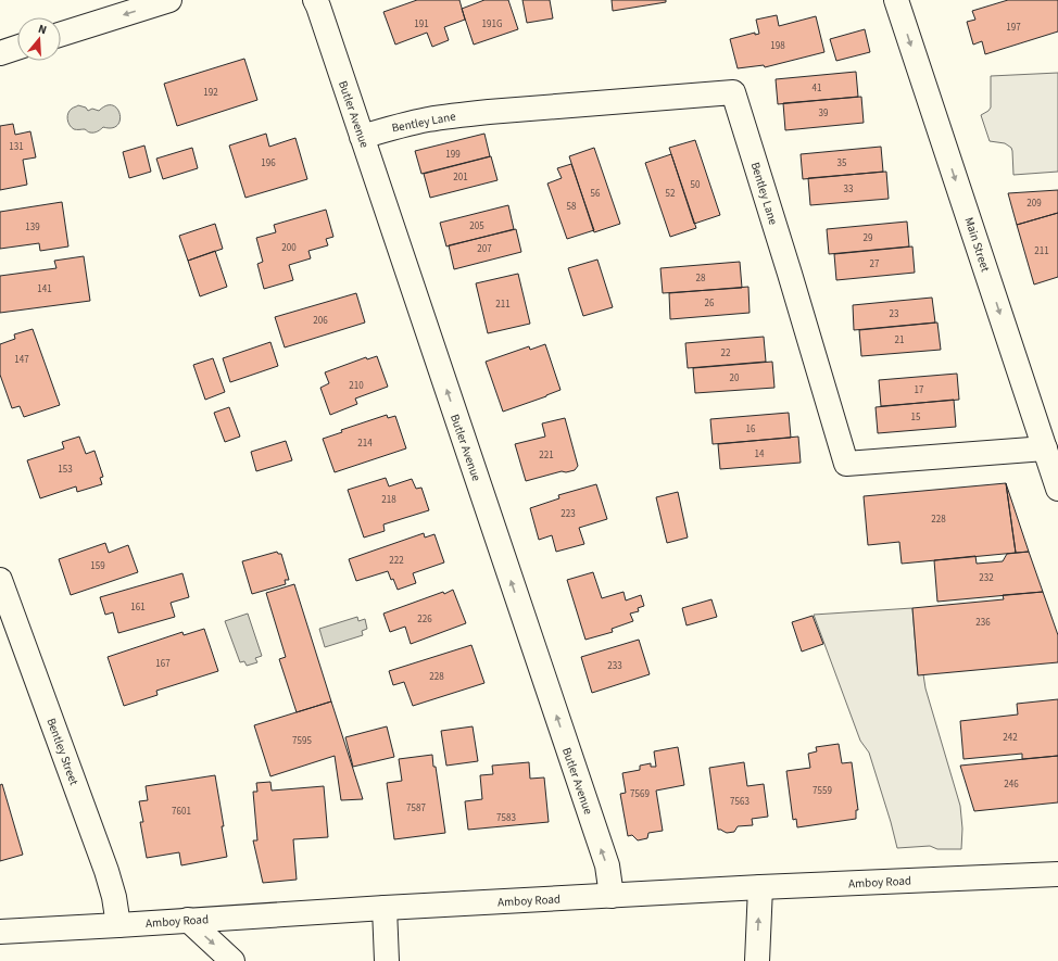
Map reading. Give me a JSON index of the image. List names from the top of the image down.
{
  "streets": {
    "street": [
      "Butler Avenue",
      "Bentley Lane",
      "Main Street",
      "Bentley Street",
      "Amboy Road"
    ]
  },
  "crossings": [
    ["Butler Avenue", "Bentley Lane"],
    ["Butler Avenue", "Amboy Road"],
    ["Bentley Lane", "Main Street"],
    ["Bentley Street", "Amboy Road"]
  ],
  "one_way": ["Butler Avenue", "Main Street"],
  "house_numbers": [
    "191",
    "191G",
    "197",
    "198",
    "41",
    "192",
    "39",
    "131",
    "199",
    "196",
    "35",
    "201",
    "50",
    "33",
    "56",
    "52",
    "209",
    "58",
    "205",
    "139",
    "29",
    "200",
    "207",
    "211",
    "27",
    "28",
    "141",
    "26",
    "211",
    "23",
    "206",
    "21",
    "22",
    "147",
    "20",
    "210",
    "17",
    "15",
    "16",
    "214",
    "14",
    "221",
    "153",
    "218",
    "223",
    "228",
    "222",
    "159",
    "232",
    "161",
    "226",
    "236",
    "167",
    "233",
    "228",
    "242",
    "7595",
    "246",
    "7559",
    "7569",
    "7563",
    "7587",
    "7601",
    "7583"
  ],
  "north": "top"
}
